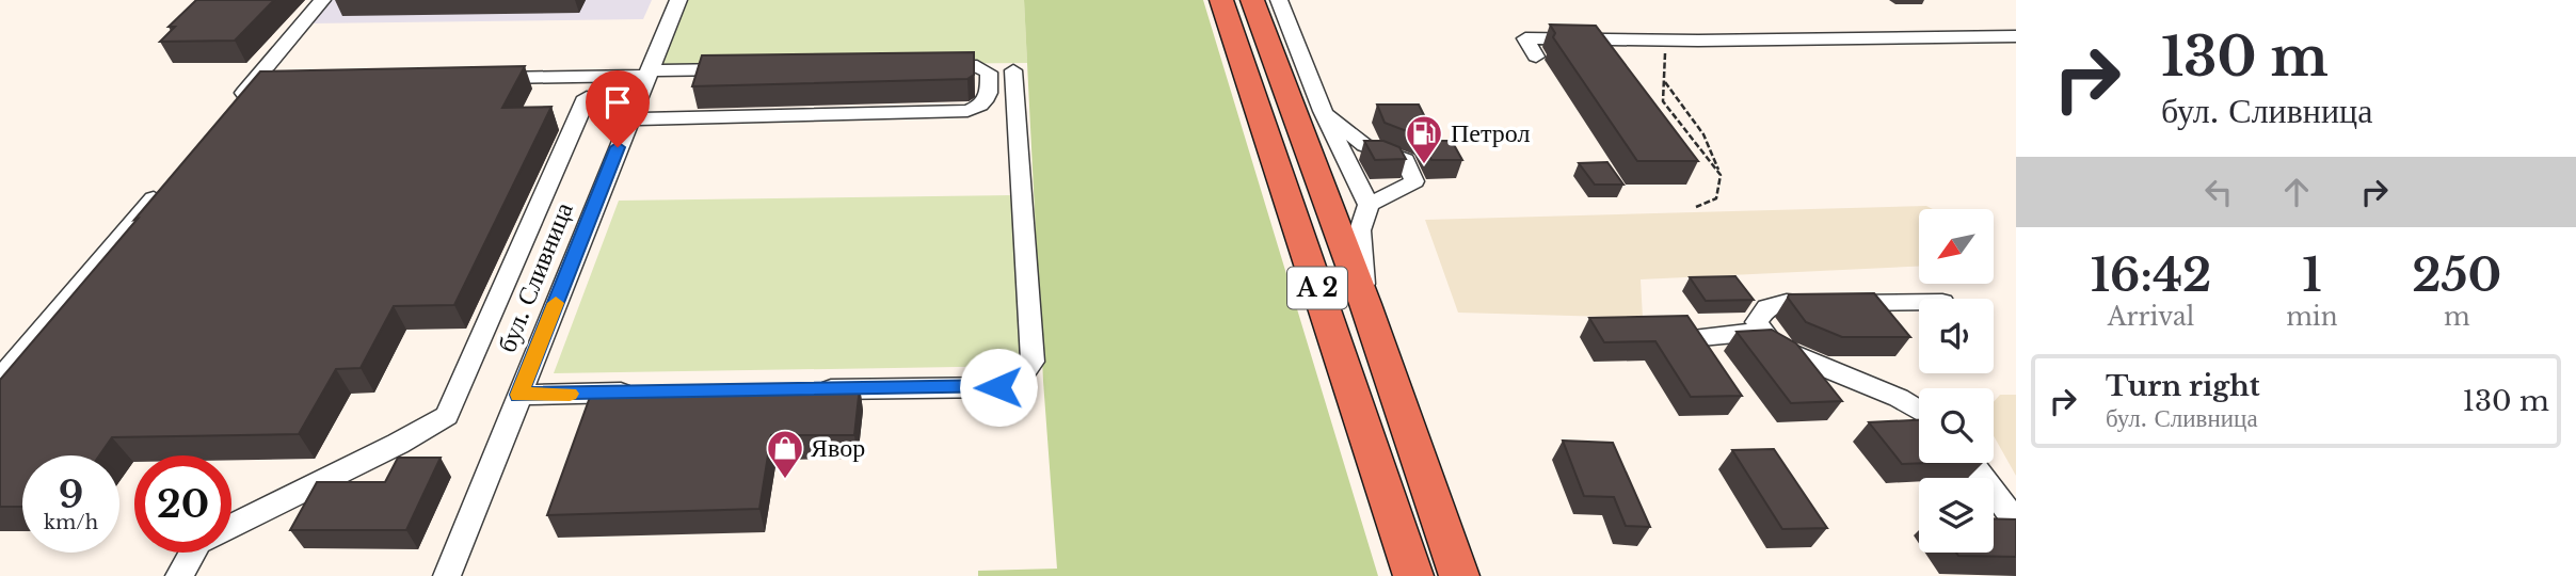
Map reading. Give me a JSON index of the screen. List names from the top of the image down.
{
  "streets": {
    "highway": ["A 2"],
    "street": ["бул. Сливница"]
  },
  "places": {
    "fuel station": ["Петрол"],
    "shop": ["Явор"]
  },
  "north": "bottom left",
  "page": {
    "turn": ["130 m", "бул. Сливница"],
    "eta": [
      "16:42",
      "Arrival",
      "1",
      "min",
      "250",
      "m"
    ],
    "list": [
      {
        "name": "Turn right",
        "note": "бул. Сливница",
        "value": "130 m"
      }
    ],
    "speed": "9 km/h",
    "limit": "20"
  }
}
